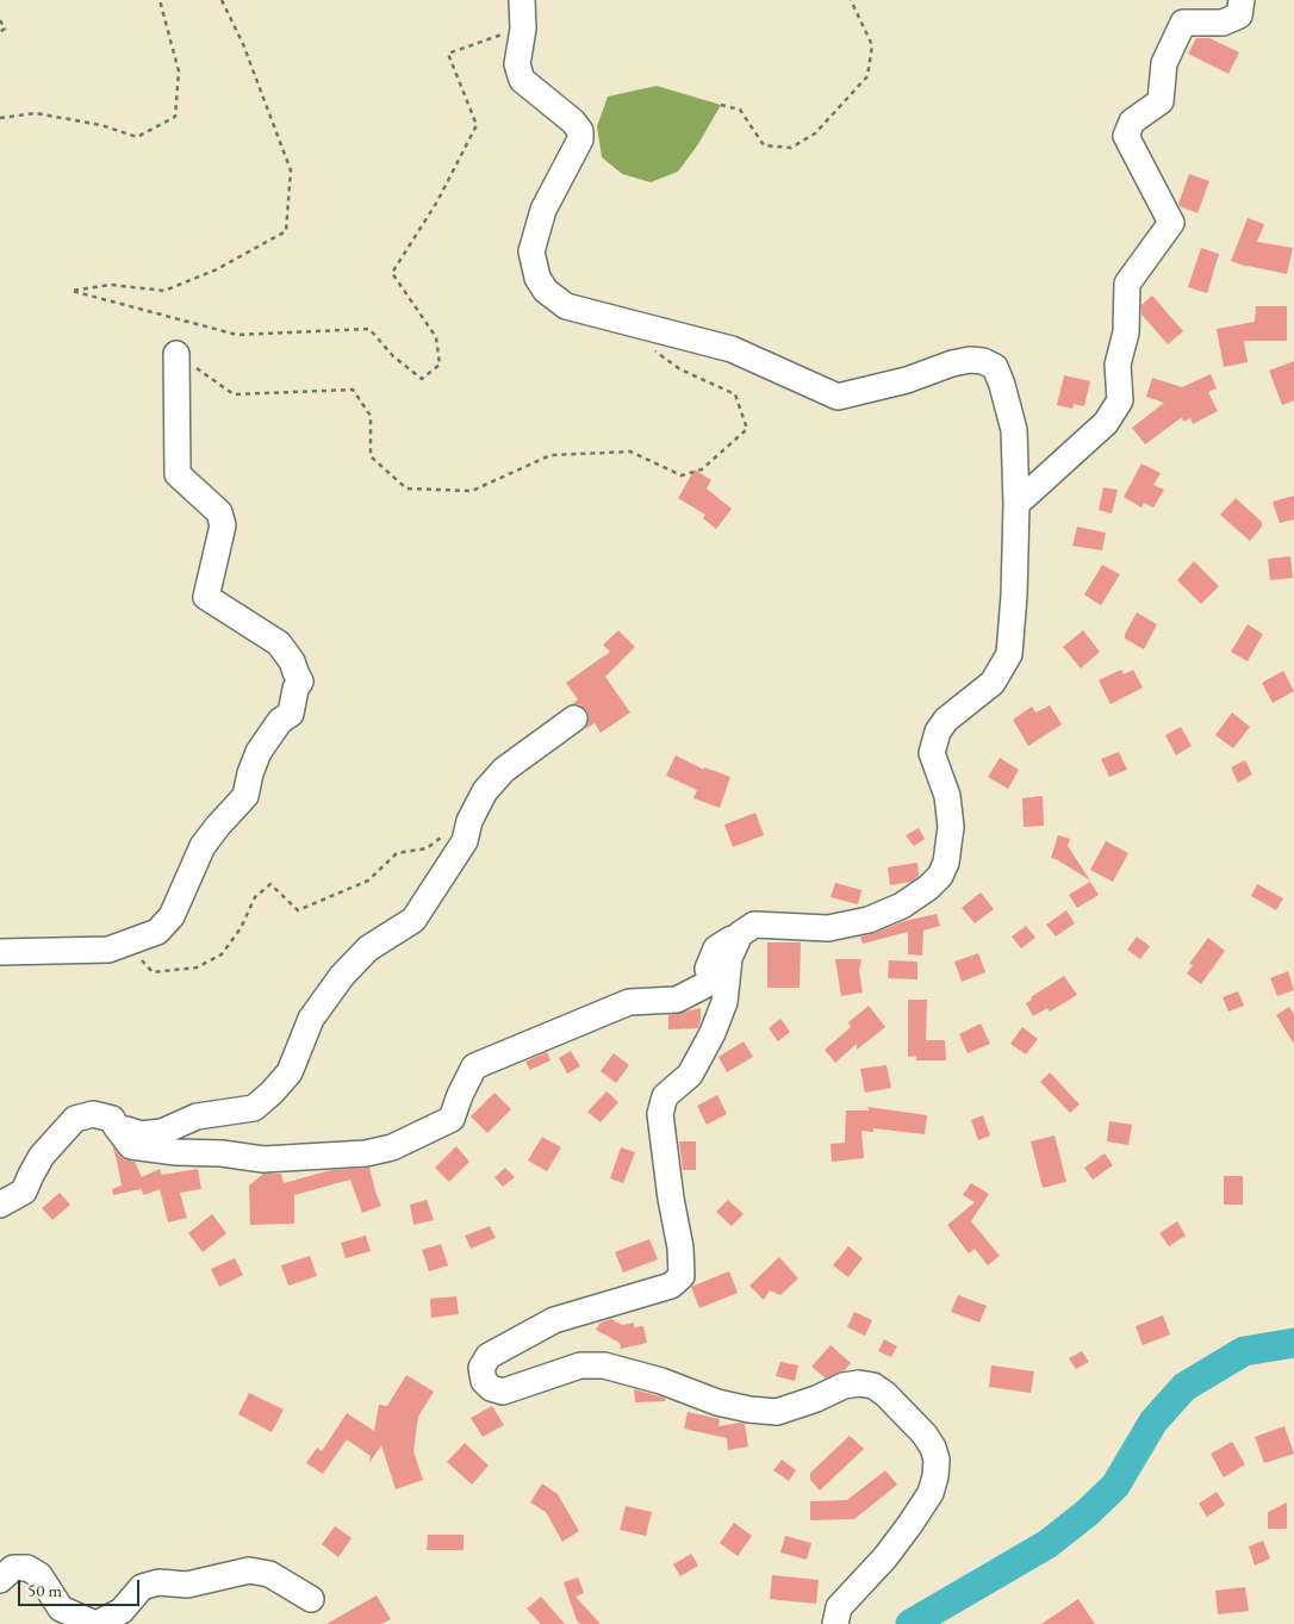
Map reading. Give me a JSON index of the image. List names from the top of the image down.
{
  "scale_bar": "50 m"
}
